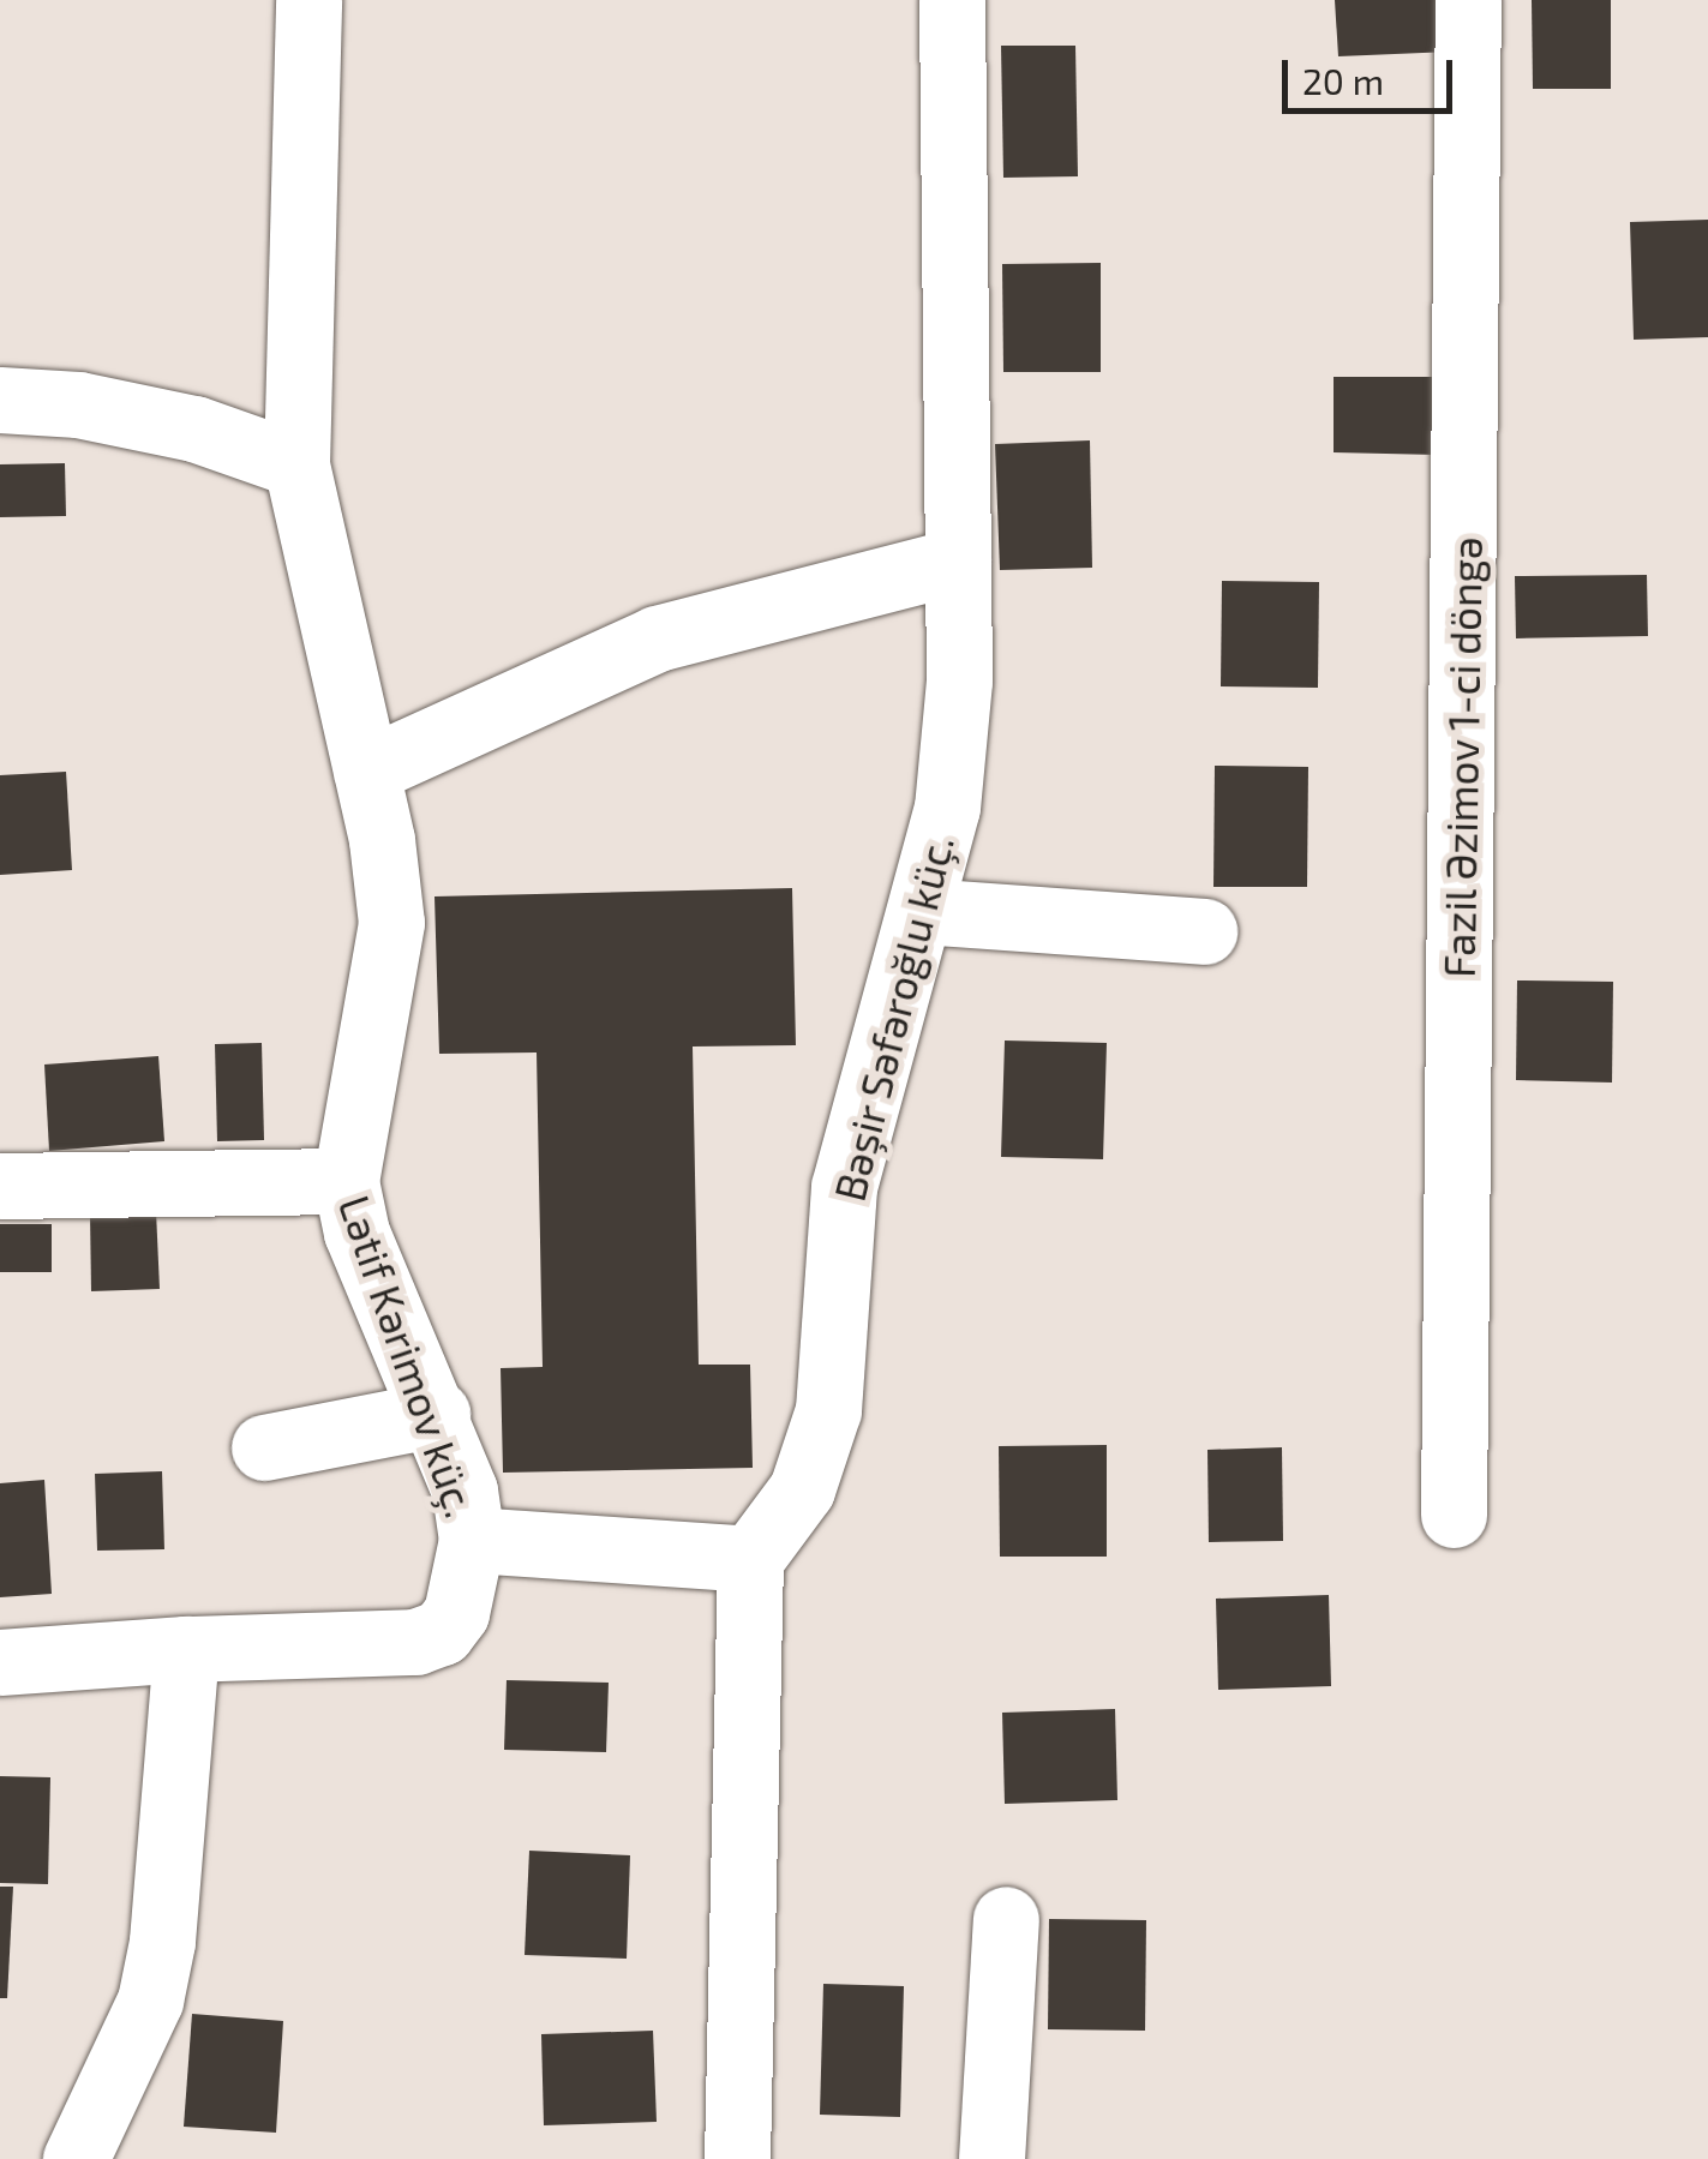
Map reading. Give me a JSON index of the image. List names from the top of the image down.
{
  "streets": {
    "street": ["Fazil Əzimov 1-ci döngə", "Bəşir Səfəroğlu küç.", "Lətif Kərimov küç."]
  },
  "scale_bar": "20 m"
}
